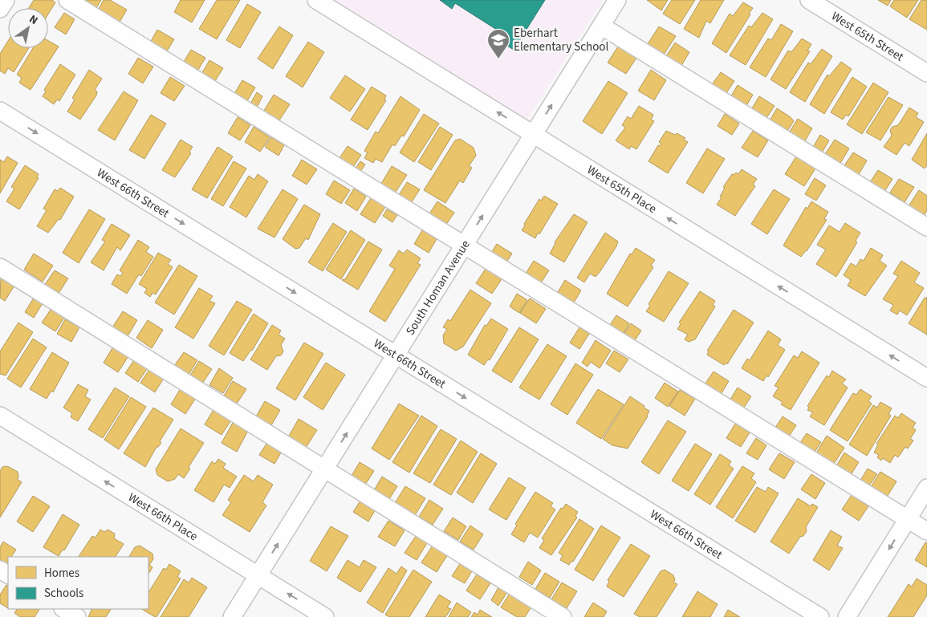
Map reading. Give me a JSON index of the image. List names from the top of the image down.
{
  "streets": {
    "street": [
      "West 65th Street",
      "West 65th Place",
      "West 66th Street",
      "South Homan Avenue",
      "West 66th Place"
    ]
  },
  "crossings": [
    ["West 65th Place", "South Homan Avenue"],
    ["West 66th Street", "South Homan Avenue"],
    ["South Homan Avenue", "West 66th Place"]
  ],
  "one_way": ["South Homan Avenue"],
  "places": {
    "school or university": ["Eberhart Elementary School"]
  },
  "legend": ["Homes", "Schools"],
  "north": "top right"
}
